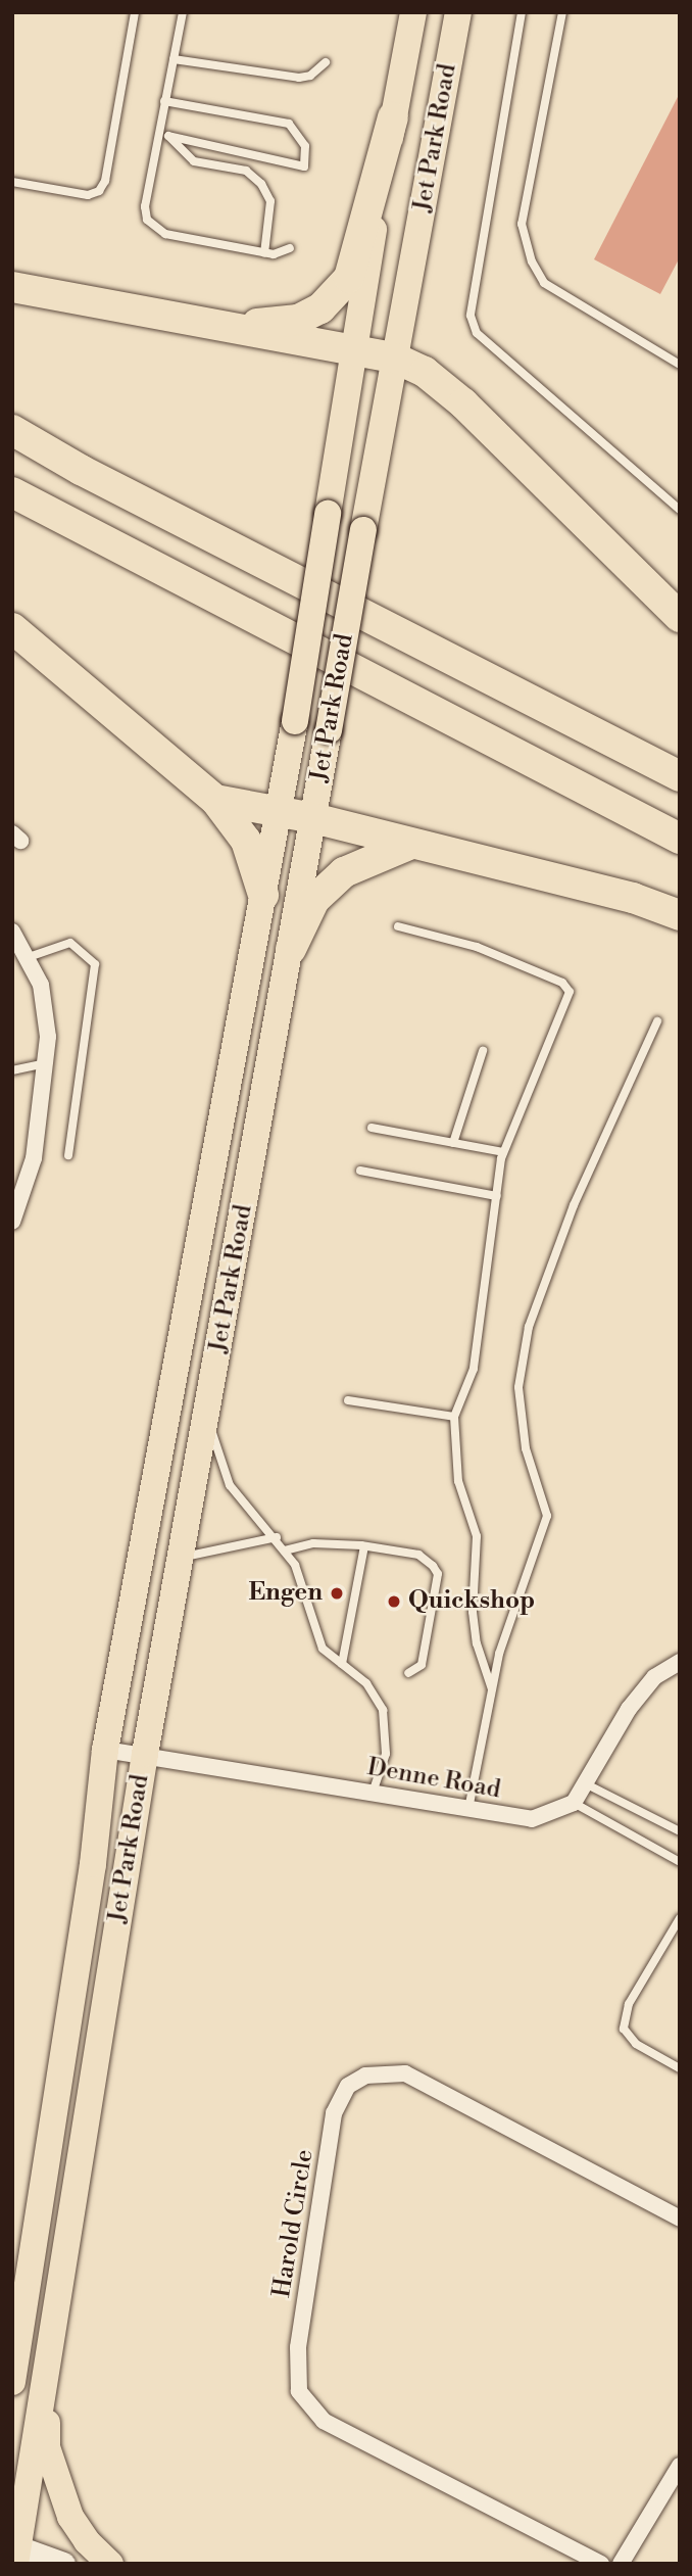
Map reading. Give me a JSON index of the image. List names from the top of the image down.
{
  "streets": {
    "main road": ["Jet Park Road"],
    "street": ["Denne Road", "Harold Circle"]
  },
  "crossings": [
    ["Jet Park Road", "Denne Road"]
  ],
  "places": ["Engen", "Quickshop"]
}
